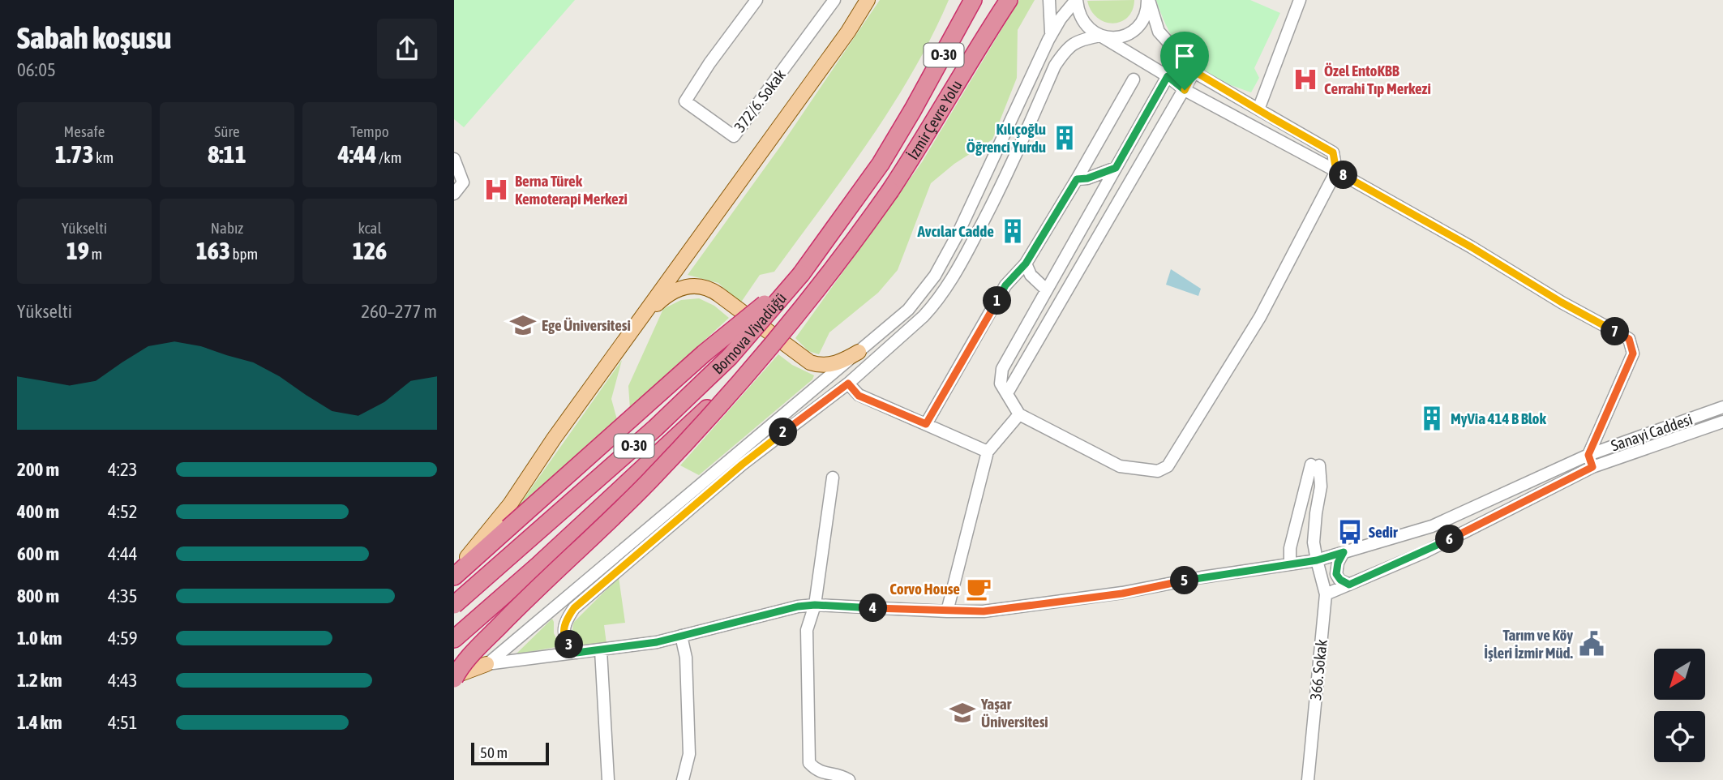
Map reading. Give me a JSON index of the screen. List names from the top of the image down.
{
  "streets": {
    "highway": ["O-30", "İzmir Çevre Yolu", "Bornova Viyadüğü"],
    "street": ["372/6. Sokak", "Sanayi Caddesi", "366. Sokak"]
  },
  "crossings": [
    ["O-30", "İzmir Çevre Yolu"],
    ["O-30", "Bornova Viyadüğü"],
    ["İzmir Çevre Yolu", "Bornova Viyadüğü"],
    ["Sanayi Caddesi", "366. Sokak"]
  ],
  "places": {
    "hospital": ["Özel EntoKBB Cerrahi Tıp Merkezi", "Berna Türek Kemoterapi Merkezi"],
    "building": ["Kılıçoğlu Öğrenci Yurdu", "Avcılar Cadde", "MyVia 414 B Blok"],
    "school or university": ["Ege Üniversitesi", "Yaşar Üniversitesi"],
    "bus stop": ["Sedir"],
    "cafe": ["Corvo House"],
    "public building": ["Tarım ve Köy İşleri İzmir Müd."]
  },
  "scale_bar": "50 m",
  "north": "bottom left",
  "page": {
    "heading": ["Sabah koşusu", "06:05"],
    "stats": [
      ["Mesafe", "1.73 km"],
      ["Süre", "8:11"],
      ["Tempo", "4:44 /km"],
      ["Yükselti", "19 m"],
      ["Nabız", "163 bpm"],
      ["kcal", "126"]
    ],
    "pins": [
      "8",
      "1",
      "7",
      "2",
      "6",
      "5",
      "4",
      "3"
    ],
    "chart": ["Yükselti", "260–277 m"],
    "list": [
      {
        "name": "200 m",
        "note": "4:23"
      },
      {
        "name": "400 m",
        "note": "4:52"
      },
      {
        "name": "600 m",
        "note": "4:44"
      },
      {
        "name": "800 m",
        "note": "4:35"
      },
      {
        "name": "1.0 km",
        "note": "4:59"
      },
      {
        "name": "1.2 km",
        "note": "4:43"
      },
      {
        "name": "1.4 km",
        "note": "4:51"
      }
    ],
    "scale": "50 m"
  }
}
